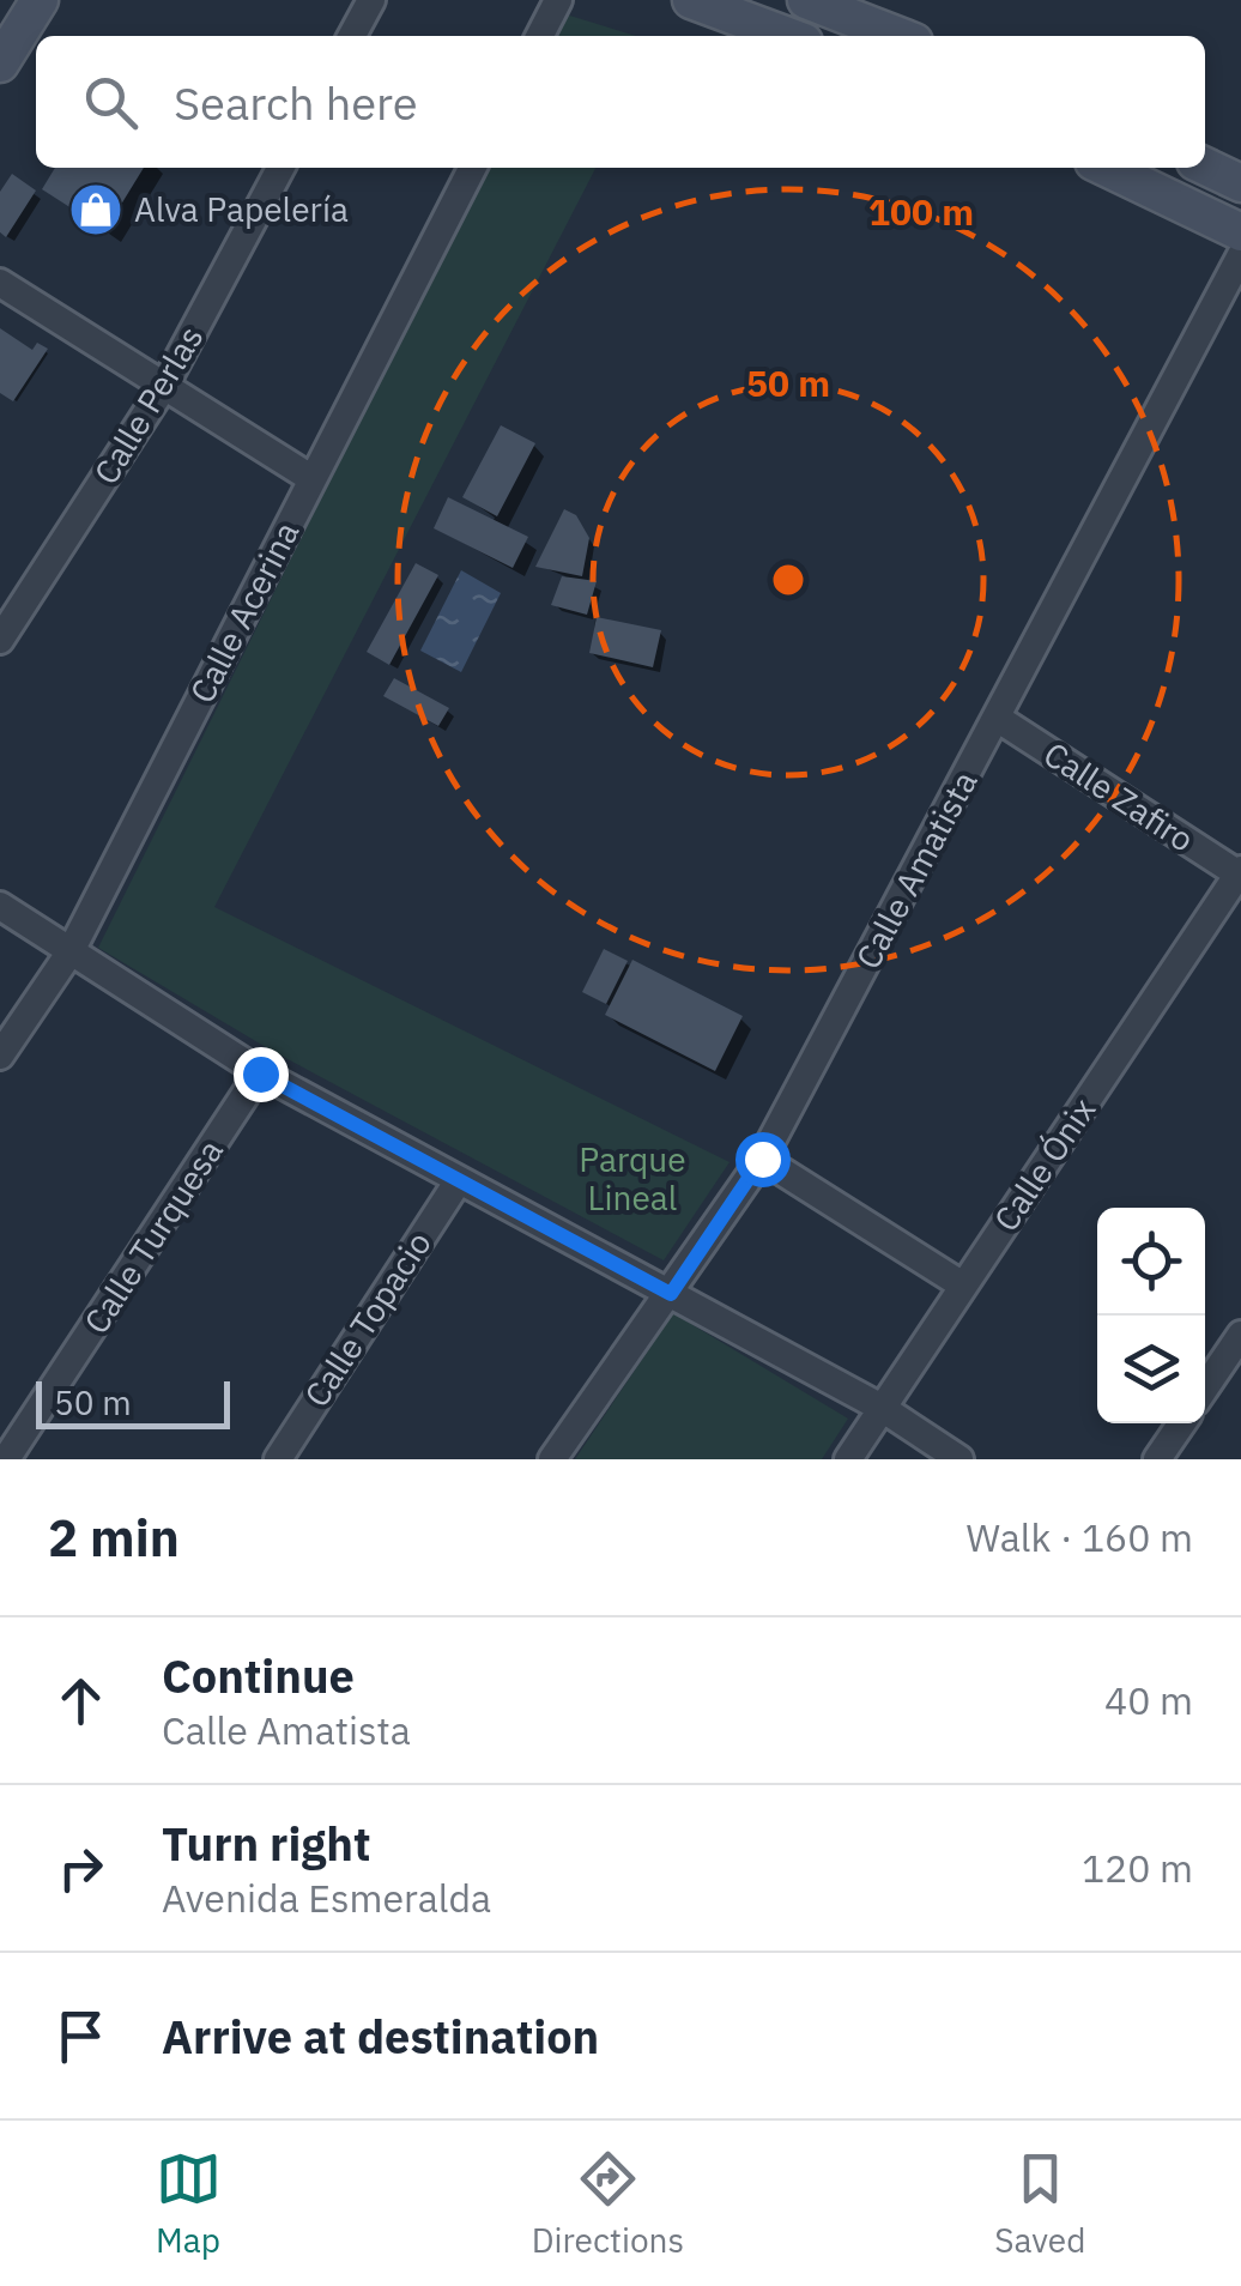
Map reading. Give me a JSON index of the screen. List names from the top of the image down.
{
  "streets": {
    "street": [
      "Calle Perlas",
      "Calle Acerina",
      "Calle Zafiro",
      "Calle Amatista",
      "Calle Ónix",
      "Calle Turquesa",
      "Calle Topacio"
    ]
  },
  "crossings": [
    ["Calle Zafiro", "Calle Amatista"],
    ["Calle Zafiro", "Calle Ónix"]
  ],
  "parks": ["Parque Lineal"],
  "places": {
    "shop": ["Alva Papelería"]
  },
  "scale_bar": "50 m",
  "page": {
    "search": "Search here",
    "scale": "50 m",
    "heading": ["2 min", "Walk · 160 m"],
    "list": [
      ["Continue", "Calle Amatista", "40 m"],
      ["Turn right", "Avenida Esmeralda", "120 m"],
      "Arrive at destination"
    ],
    "nav": ["Map", "Directions", "Saved"]
  },
  "rings": ["100 m", "50 m"]
}
